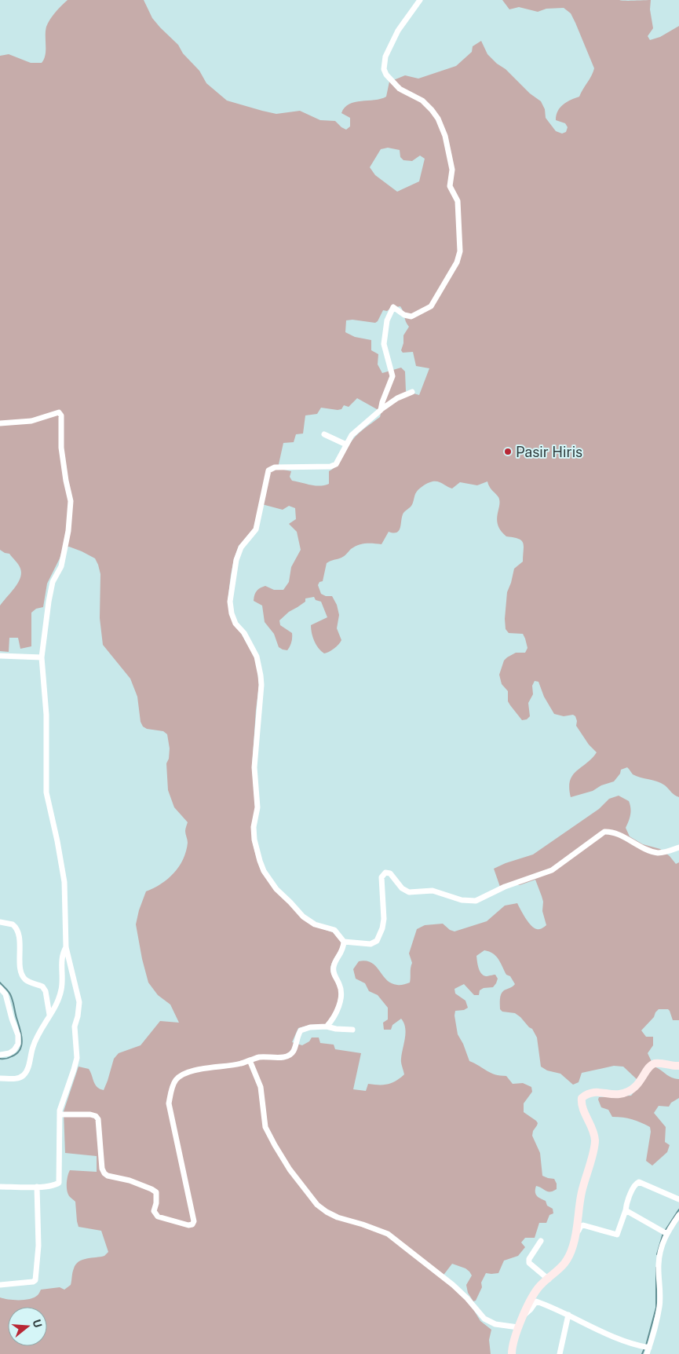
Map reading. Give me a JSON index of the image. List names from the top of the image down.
{
  "places": ["Pasir Hiris"],
  "north": "right"
}
